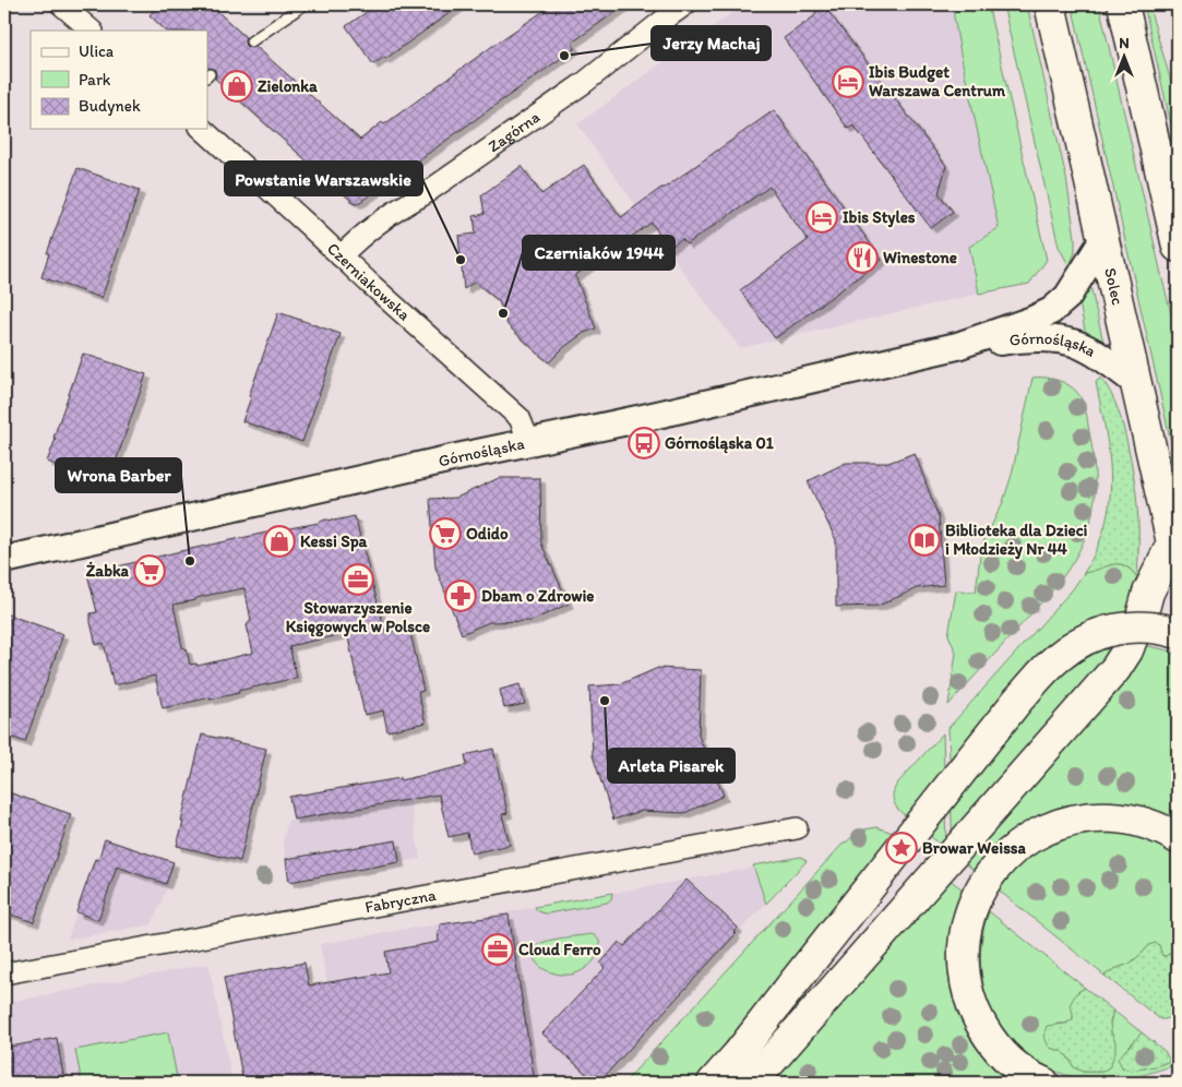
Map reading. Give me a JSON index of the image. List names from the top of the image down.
{
  "streets": {
    "main road": ["Solec"],
    "street": [
      "Zagórna",
      "Czerniakowska",
      "Górnośląska",
      "Fabryczna"
    ]
  },
  "crossings": [
    ["Zagórna", "Czerniakowska"],
    ["Czerniakowska", "Górnośląska"],
    ["Solec", "Górnośląska"]
  ],
  "places": {
    "other": [
      "Jerzy Machaj",
      "Powstanie Warszawskie",
      "Czerniaków 1944",
      "Wrona Barber",
      "Arleta Pisarek"
    ],
    "hotel": ["Ibis Budget Warszawa Centrum", "Ibis Styles"],
    "shop": ["Zielonka", "Kessi Spa"],
    "restaurant": ["Winestone"],
    "bus stop": ["Górnośląska 01"],
    "supermarket": ["Odido", "Żabka"],
    "library": ["Biblioteka dla Dzieci i Młodzieży Nr 44"],
    "office": ["Stowarzyszenie Księgowych w Polsce", "Cloud Ferro"],
    "pharmacy": ["Dbam o Zdrowie"],
    "place": ["Browar Weissa"]
  },
  "legend": ["Ulica", "Park", "Budynek"],
  "north": "top"
}
